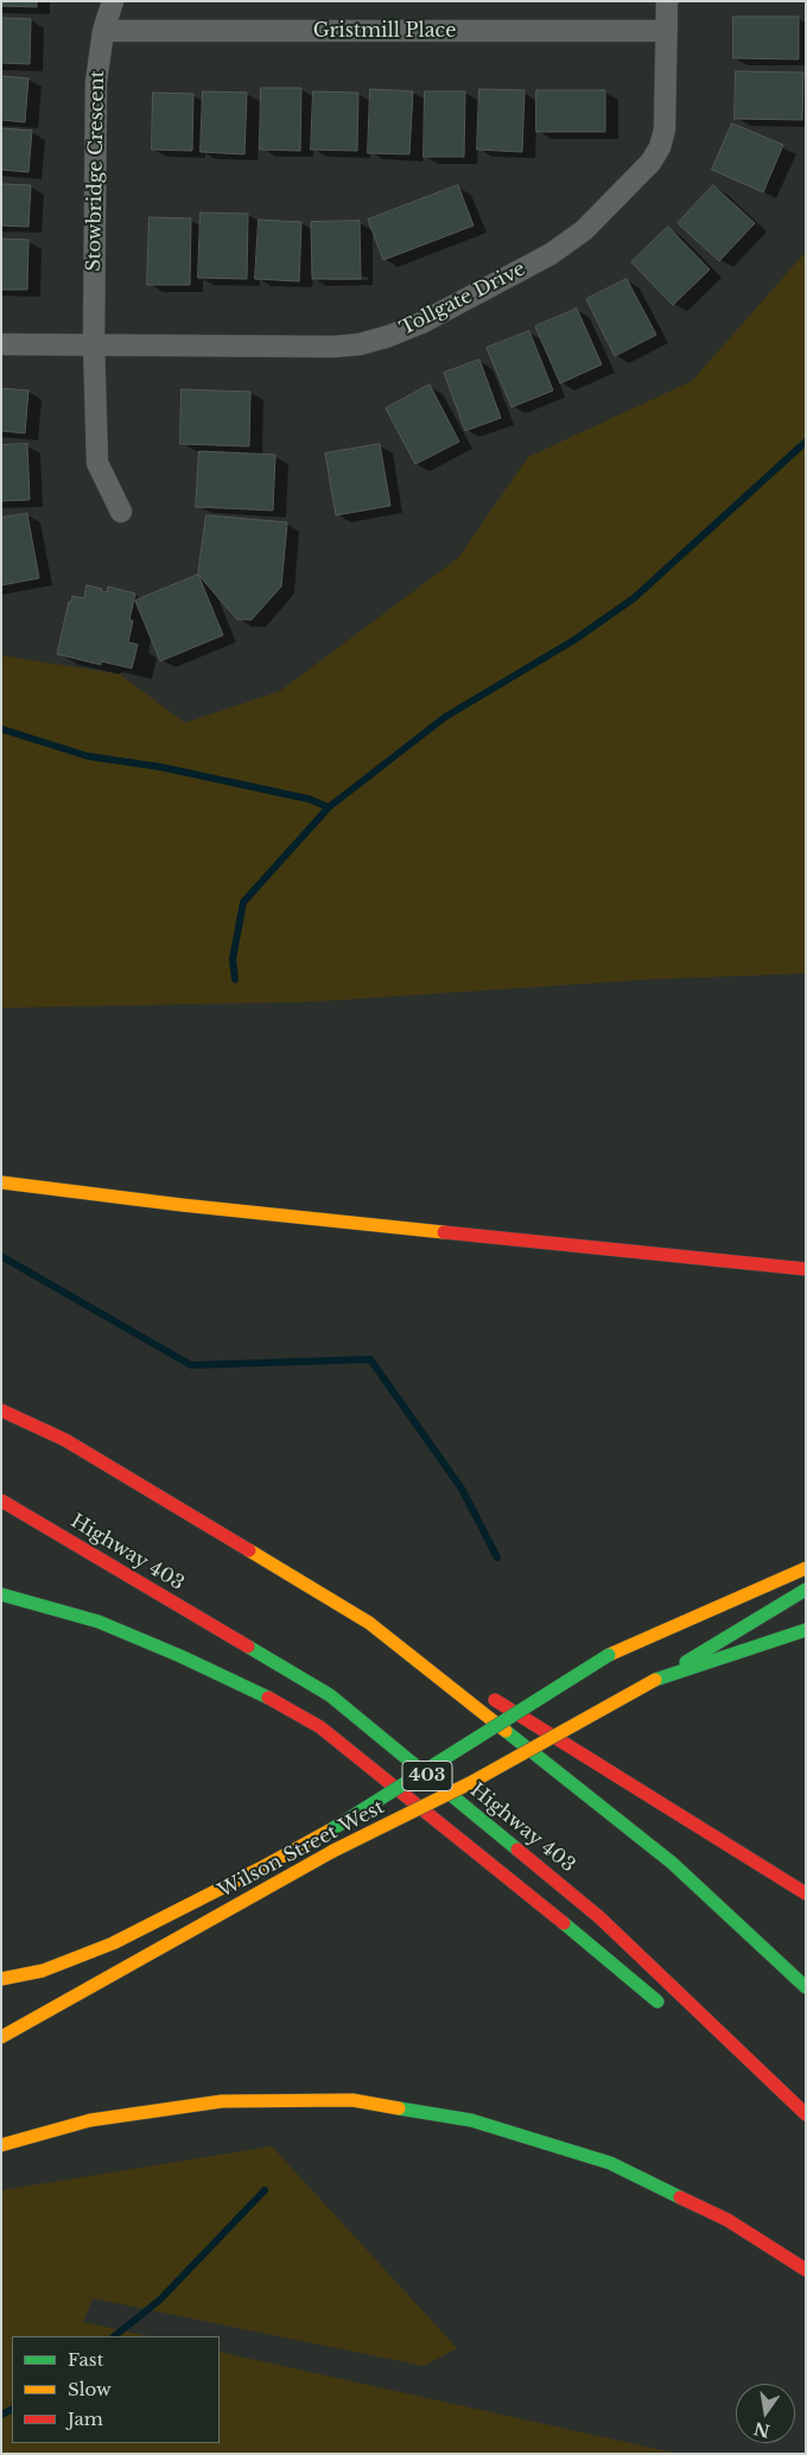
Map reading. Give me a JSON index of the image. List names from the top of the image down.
{
  "streets": {
    "main road": ["Highway 403", "403", "Wilson Street West"],
    "street": ["Gristmill Place", "Stowbridge Crescent", "Tollgate Drive"]
  },
  "crossings": [
    ["Gristmill Place", "Stowbridge Crescent"],
    ["Gristmill Place", "Tollgate Drive"],
    ["Stowbridge Crescent", "Tollgate Drive"]
  ],
  "legend": ["Fast", "Slow", "Jam"],
  "north": "bottom"
}
